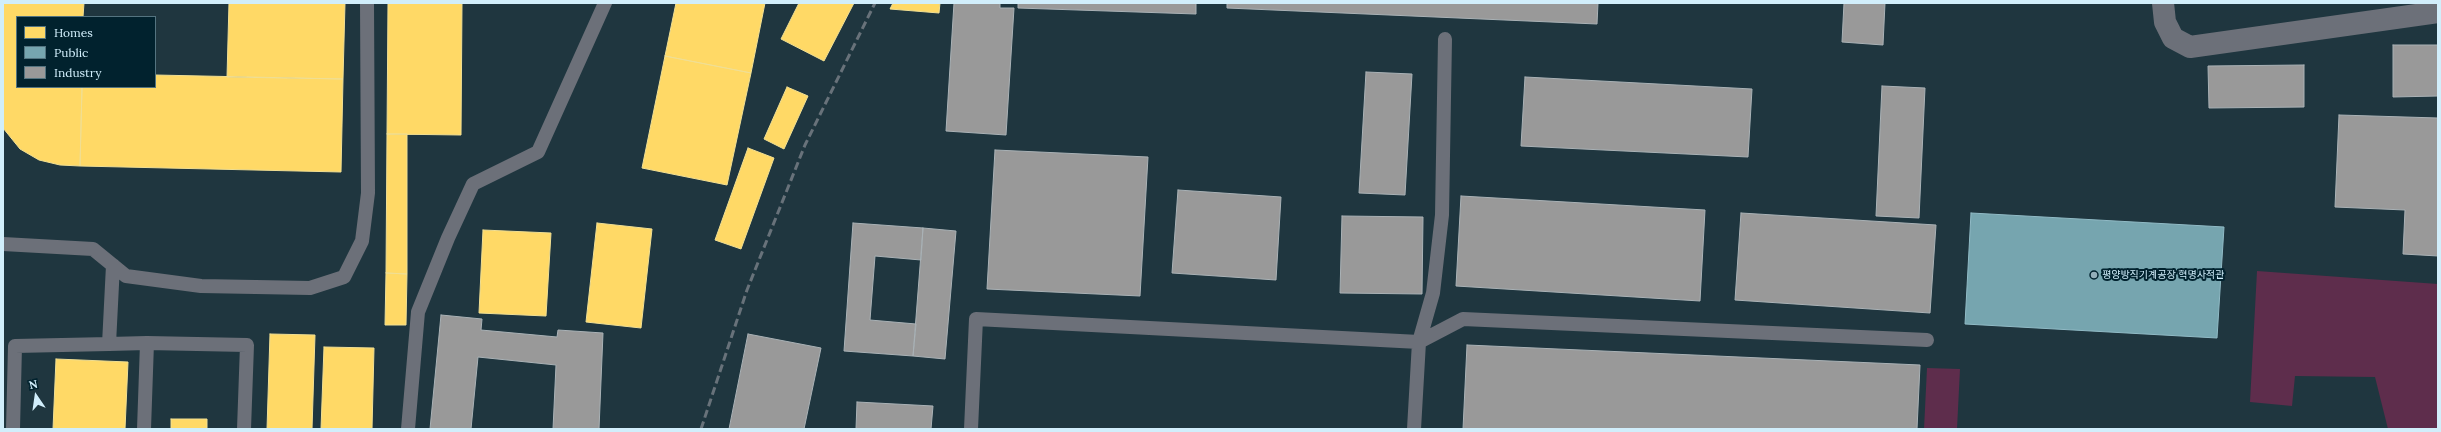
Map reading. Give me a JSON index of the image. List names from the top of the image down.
{
  "places": ["평양방직기계공장 혁명사적관"],
  "legend": ["Homes", "Public", "Industry"],
  "north": "top"
}
